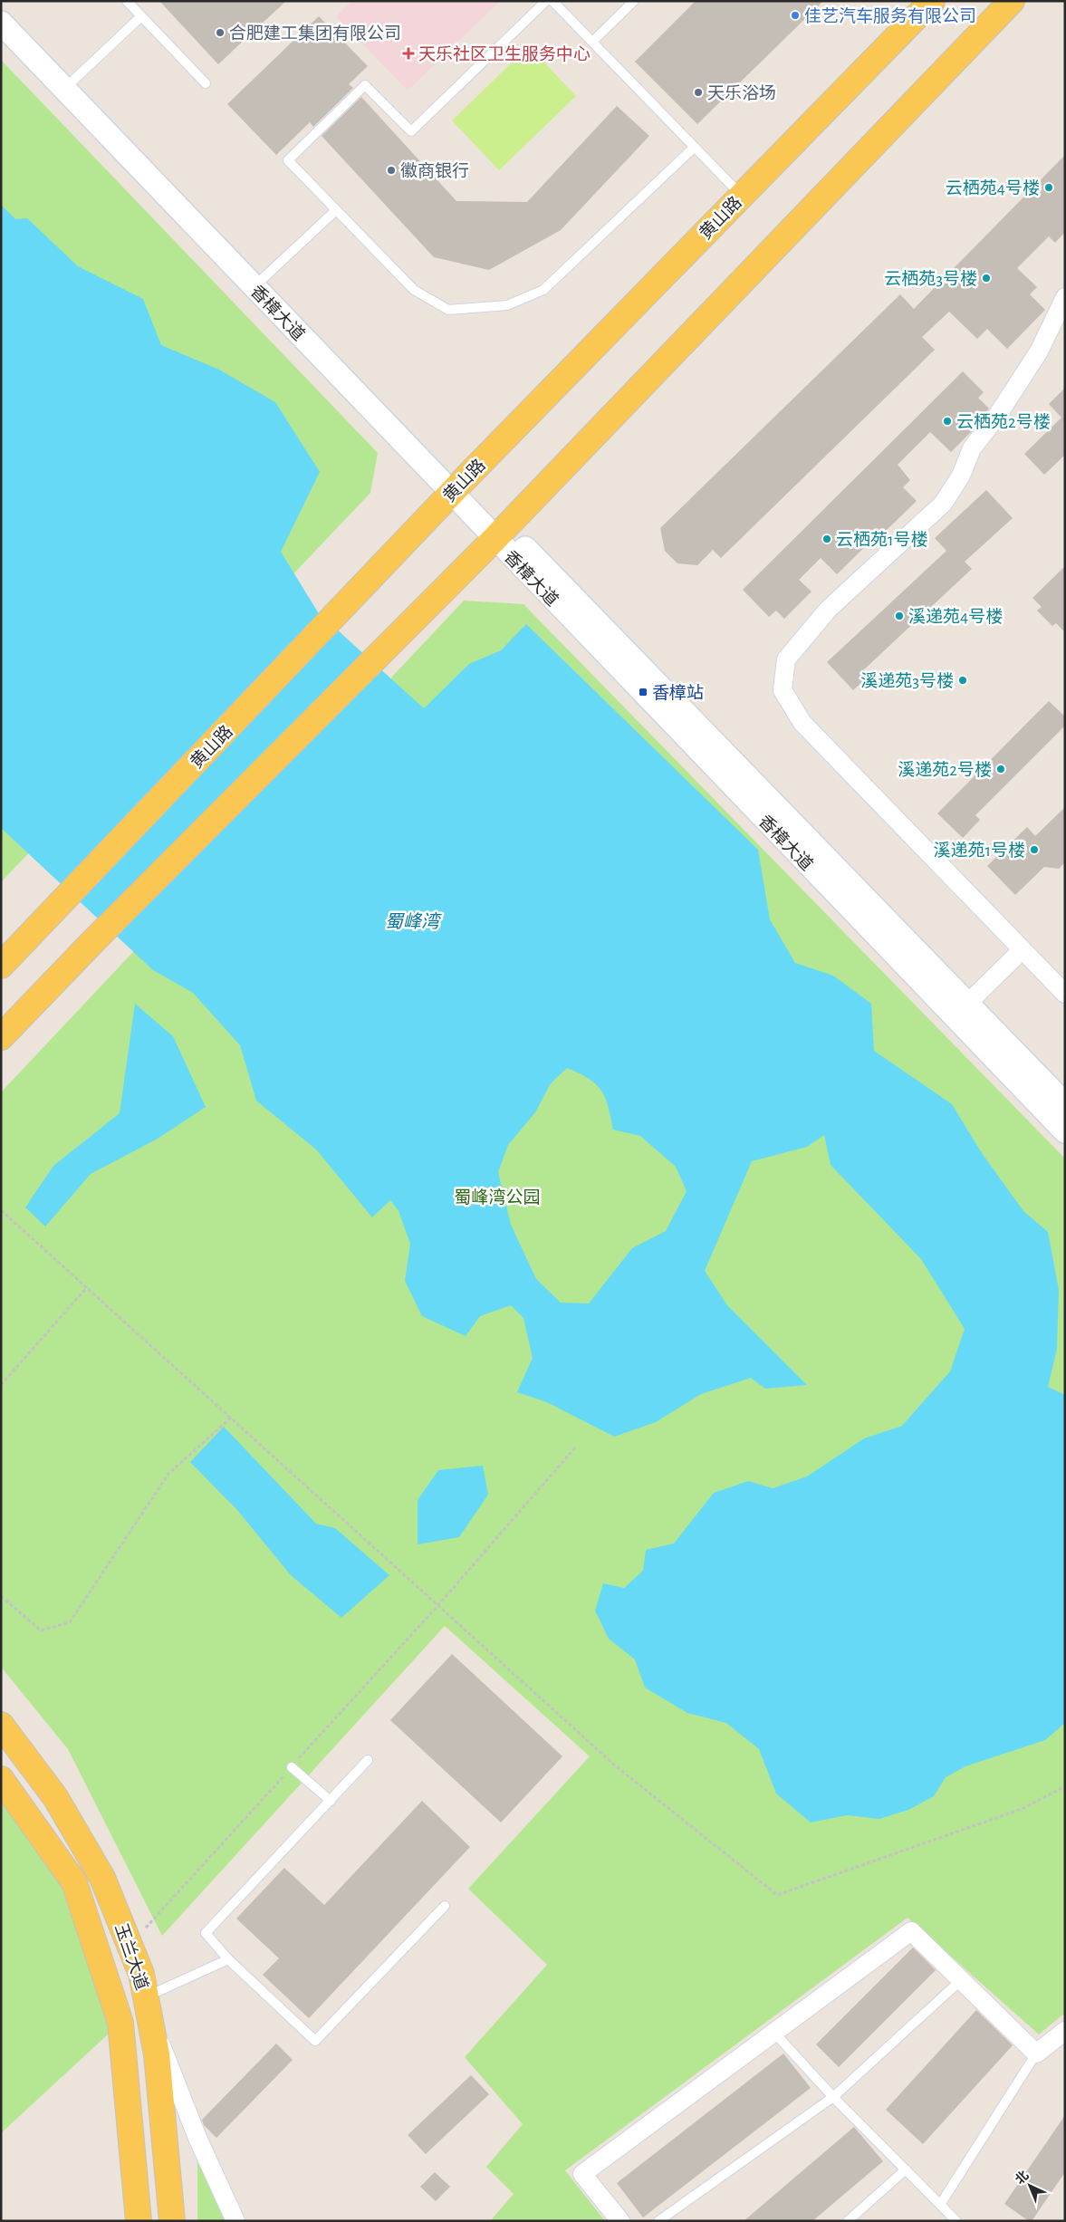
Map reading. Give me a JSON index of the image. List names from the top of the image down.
{
  "streets": {
    "main road": ["黄山路", "玉兰大道"],
    "street": ["香樟大道"]
  },
  "crossings": [
    ["黄山路", "香樟大道"]
  ],
  "water": ["蜀峰湾"],
  "parks": ["蜀峰湾公园"],
  "places": {
    "other": [
      "佳艺汽车服务有限公司",
      "合肥建工集团有限公司",
      "天乐浴场",
      "徽商银行",
      "云栖苑4号楼",
      "云栖苑3号楼",
      "云栖苑2号楼",
      "云栖苑1号楼",
      "溪递苑4号楼",
      "溪递苑3号楼",
      "溪递苑2号楼",
      "溪递苑1号楼"
    ],
    "health": ["天乐社区卫生服务中心"],
    "transit": ["香樟站"]
  },
  "north": "top left"
}
